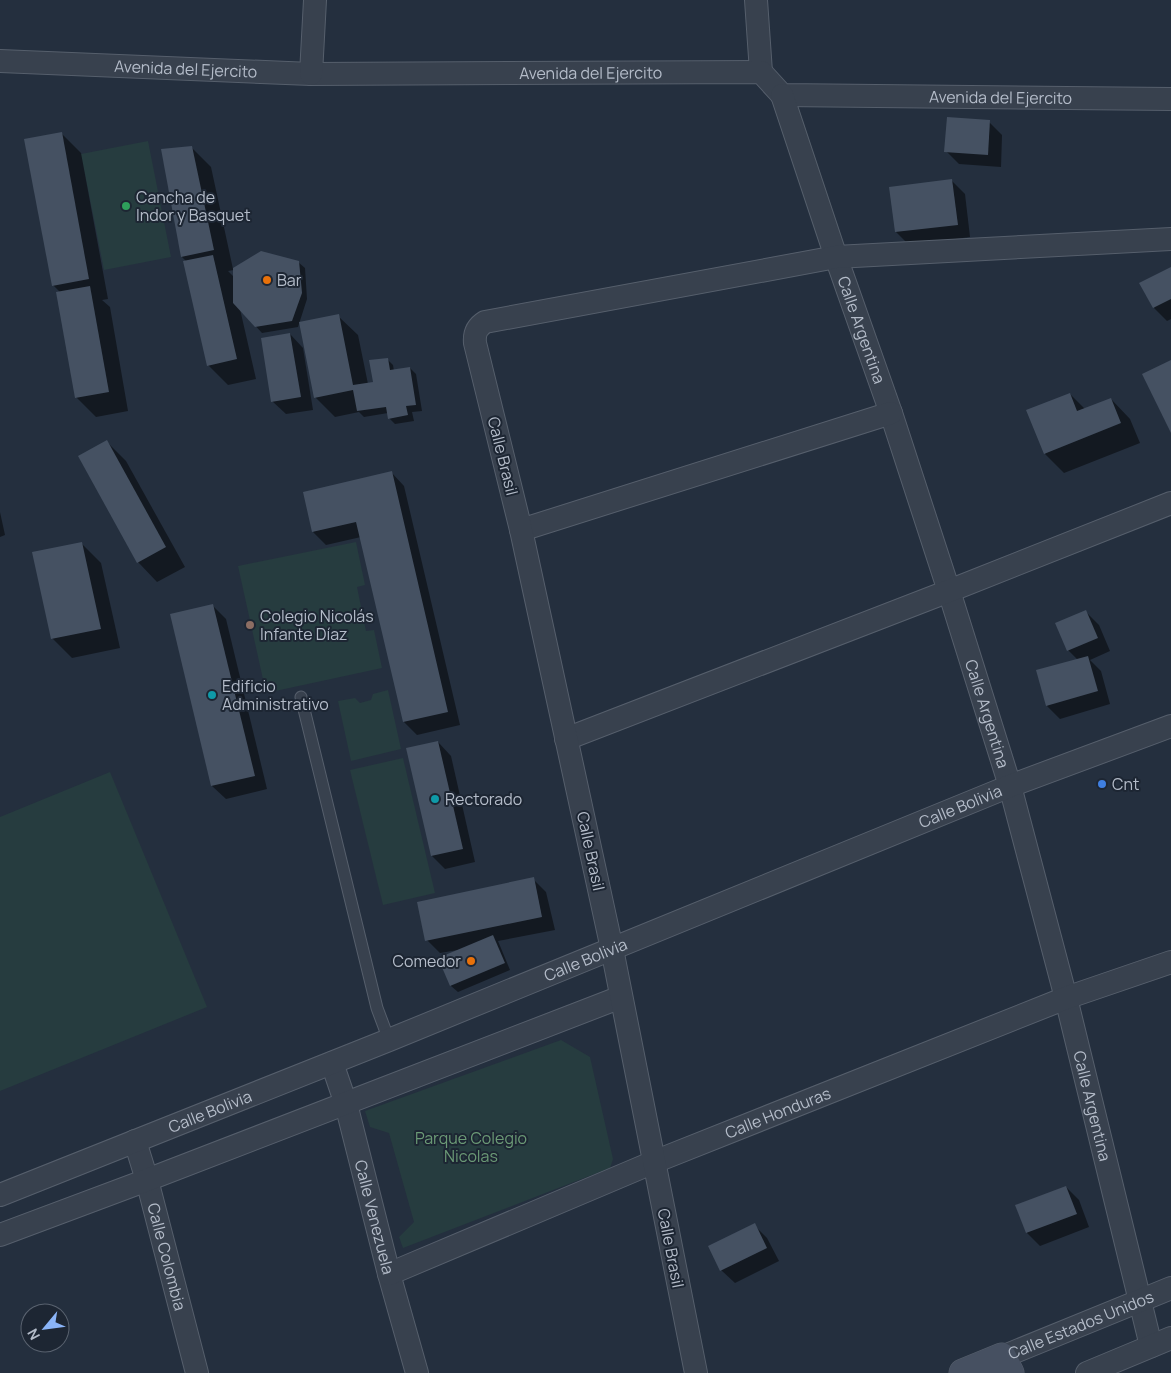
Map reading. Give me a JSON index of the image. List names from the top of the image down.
{
  "streets": {
    "main road": ["Calle Estados Unidos"],
    "street": [
      "Avenida del Ejercito",
      "Calle Argentina",
      "Calle Brasil",
      "Calle Bolivia",
      "Calle Honduras",
      "Calle Venezuela",
      "Calle Colombia"
    ]
  },
  "crossings": [
    ["Avenida del Ejercito", "Calle Argentina"],
    ["Calle Argentina", "Calle Brasil"],
    ["Calle Argentina", "Calle Bolivia"],
    ["Calle Argentina", "Calle Honduras"],
    ["Calle Argentina", "Calle Estados Unidos"],
    ["Calle Brasil", "Calle Bolivia"],
    ["Calle Brasil", "Calle Honduras"],
    ["Calle Bolivia", "Calle Venezuela"],
    ["Calle Bolivia", "Calle Colombia"],
    ["Calle Honduras", "Calle Venezuela"]
  ],
  "parks": ["Parque Colegio Nicolas"],
  "places": [
    "Cancha de Indor y Basquet",
    "Bar",
    "Colegio Nicolás Infante Díaz",
    "Edificio Administrativo",
    "Cnt",
    "Rectorado",
    "Comedor"
  ],
  "north": "bottom left"
}
